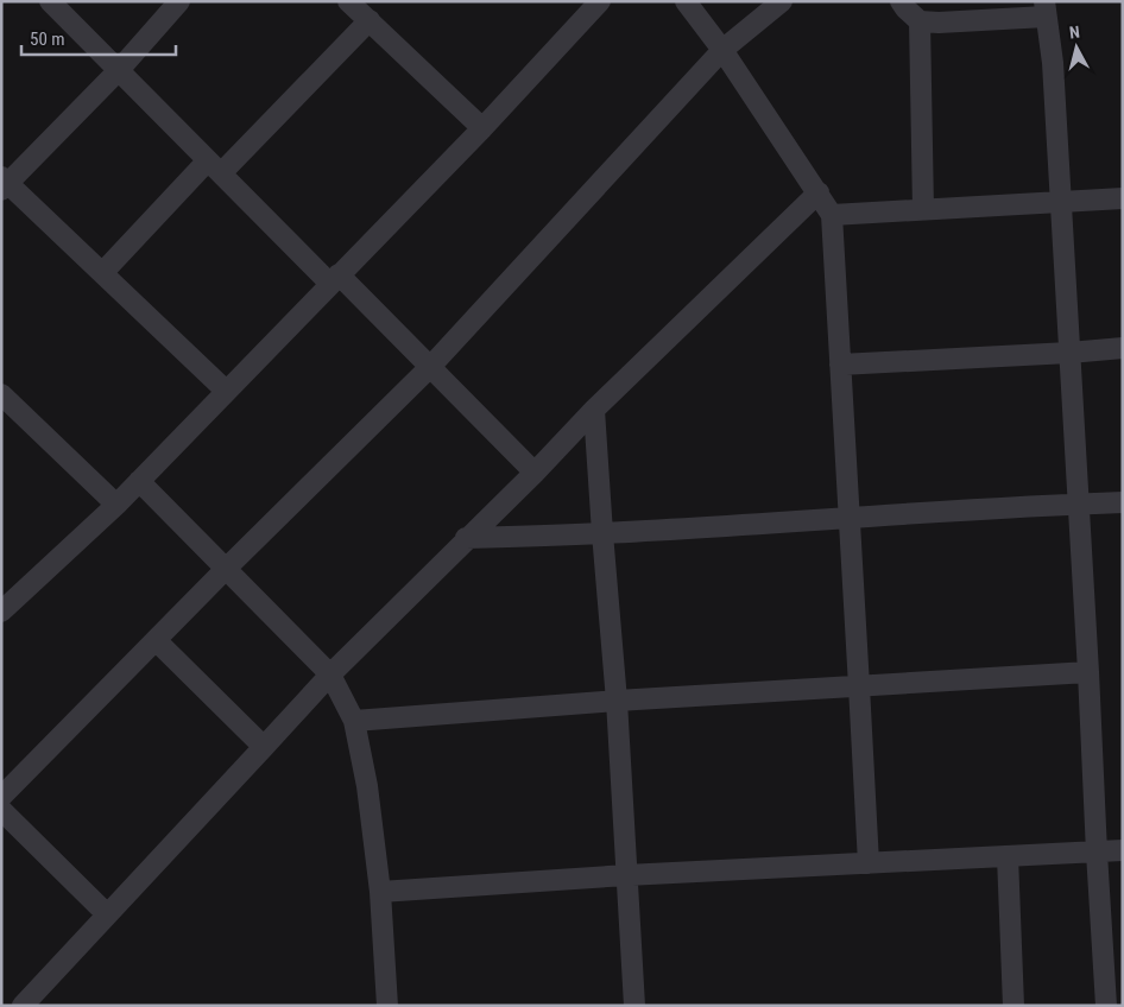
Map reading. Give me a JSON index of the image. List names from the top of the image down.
{
  "scale_bar": "50 m",
  "north": "top"
}
